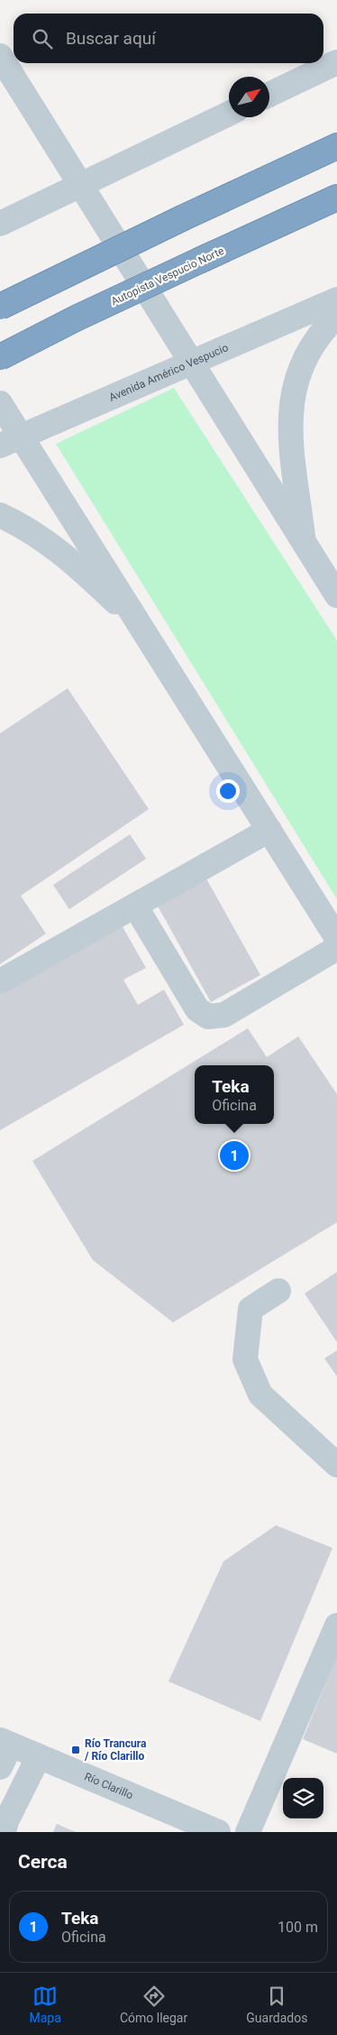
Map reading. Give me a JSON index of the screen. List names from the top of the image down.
{
  "streets": {
    "highway": ["Autopista Vespucio Norte"],
    "street": ["Avenida Américo Vespucio", "Río Clarillo"]
  },
  "places": {
    "transit": ["Río Trancura / Río Clarillo"]
  },
  "north": "top right",
  "page": {
    "search": "Buscar aquí",
    "popup": ["Teka", "Oficina"],
    "pins": "1",
    "heading": "Cerca",
    "list": [
      {
        "mark": "1",
        "name": "Teka",
        "note": "Oficina",
        "value": "100 m"
      }
    ],
    "nav": ["Mapa", "Cómo llegar", "Guardados"]
  }
}
